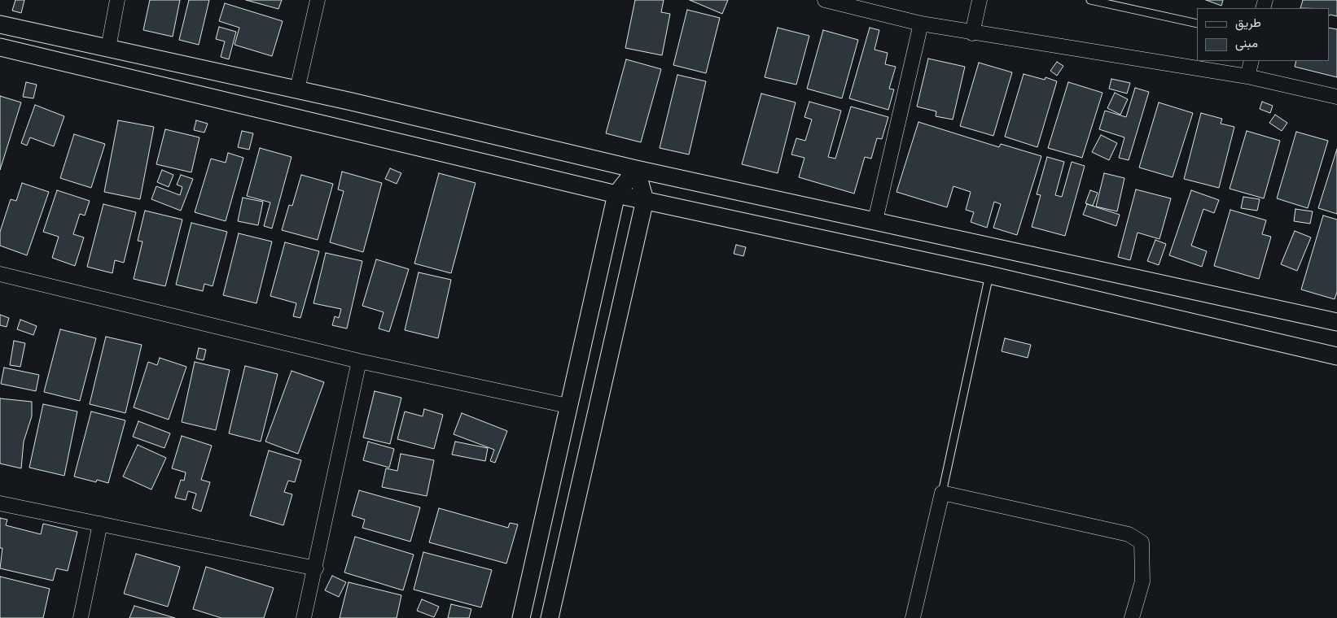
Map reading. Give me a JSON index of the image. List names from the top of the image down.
{
  "legend": ["طريق", "مبنى"]
}
